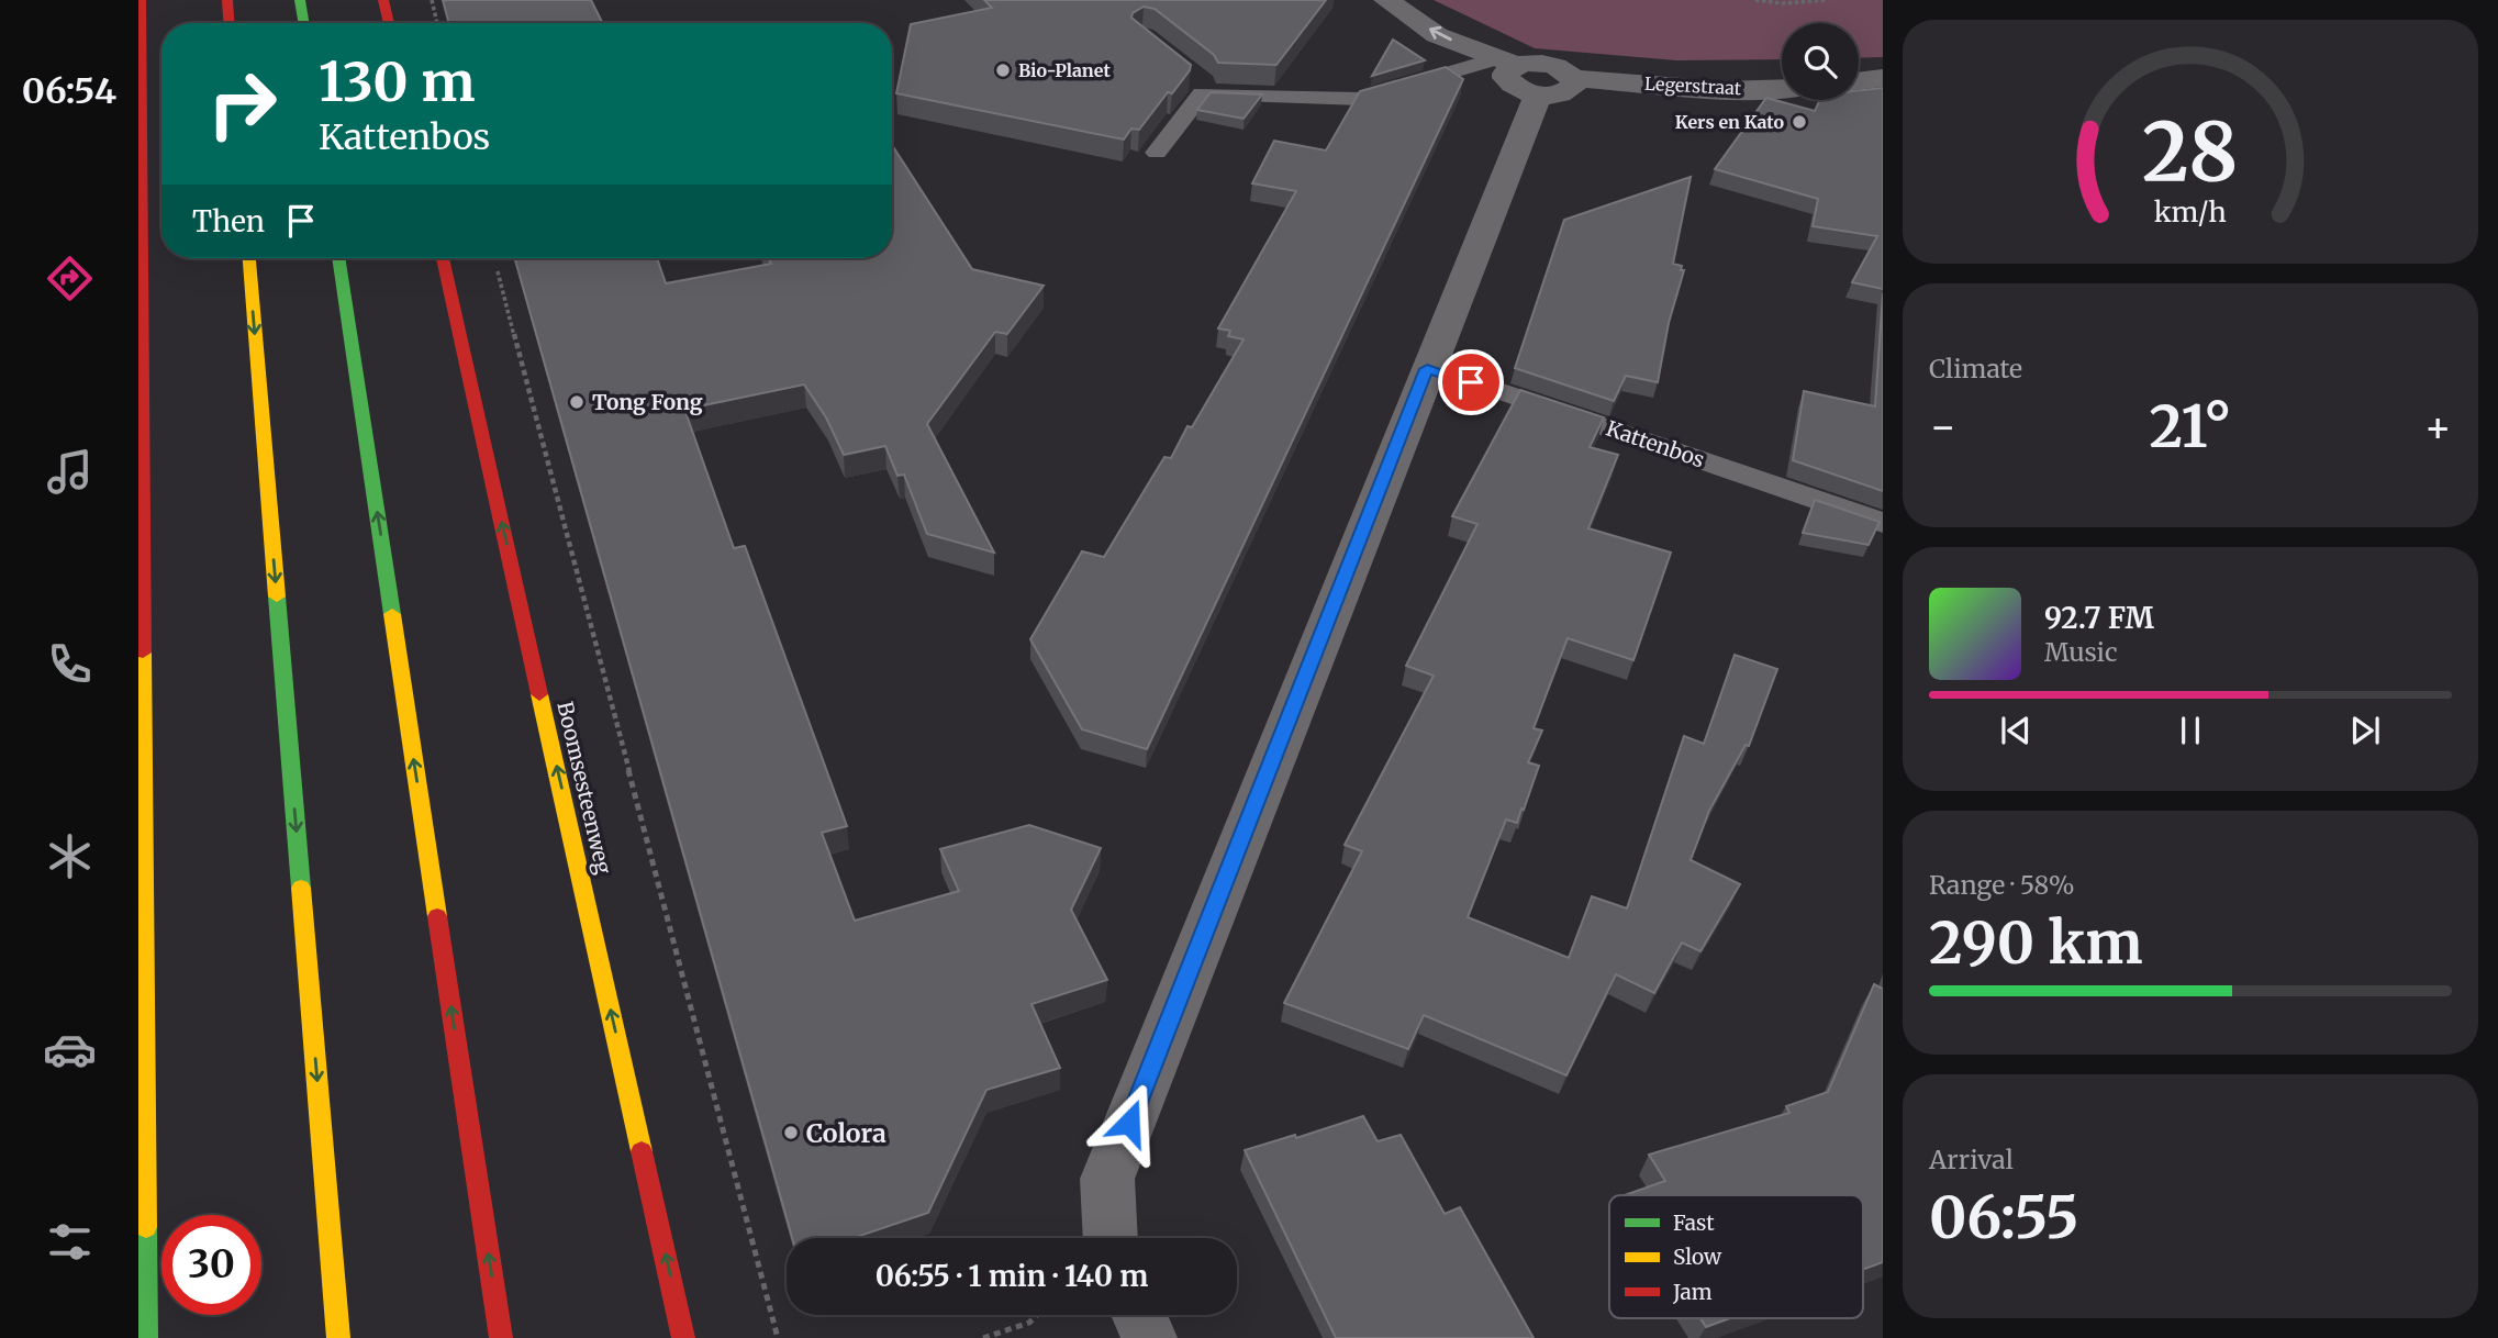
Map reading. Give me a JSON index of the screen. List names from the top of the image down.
{
  "streets": {
    "main road": ["Boomsesteenweg"],
    "street": ["Legerstraat"],
    "lane": ["Kattenbos"]
  },
  "one_way": ["Legerstraat"],
  "places": [
    "Bio-Planet",
    "Kers en Kato",
    "Tong Fong",
    "Colora"
  ],
  "legend": ["Fast", "Slow", "Jam"],
  "page": {
    "tabs": "06:54",
    "turn": ["130 m", "Kattenbos"],
    "then": "Then",
    "tile": [
      "Climate",
      ["Range · 58%", "290 km"],
      ["Arrival", "06:55"]
    ],
    "heat": ["−", "21°", "+"],
    "song": ["92.7 FM", "Music"],
    "limit": "30",
    "trip": "06:55 · 1 min · 140 m",
    "gauge": ["28", "km/h"]
  }
}
